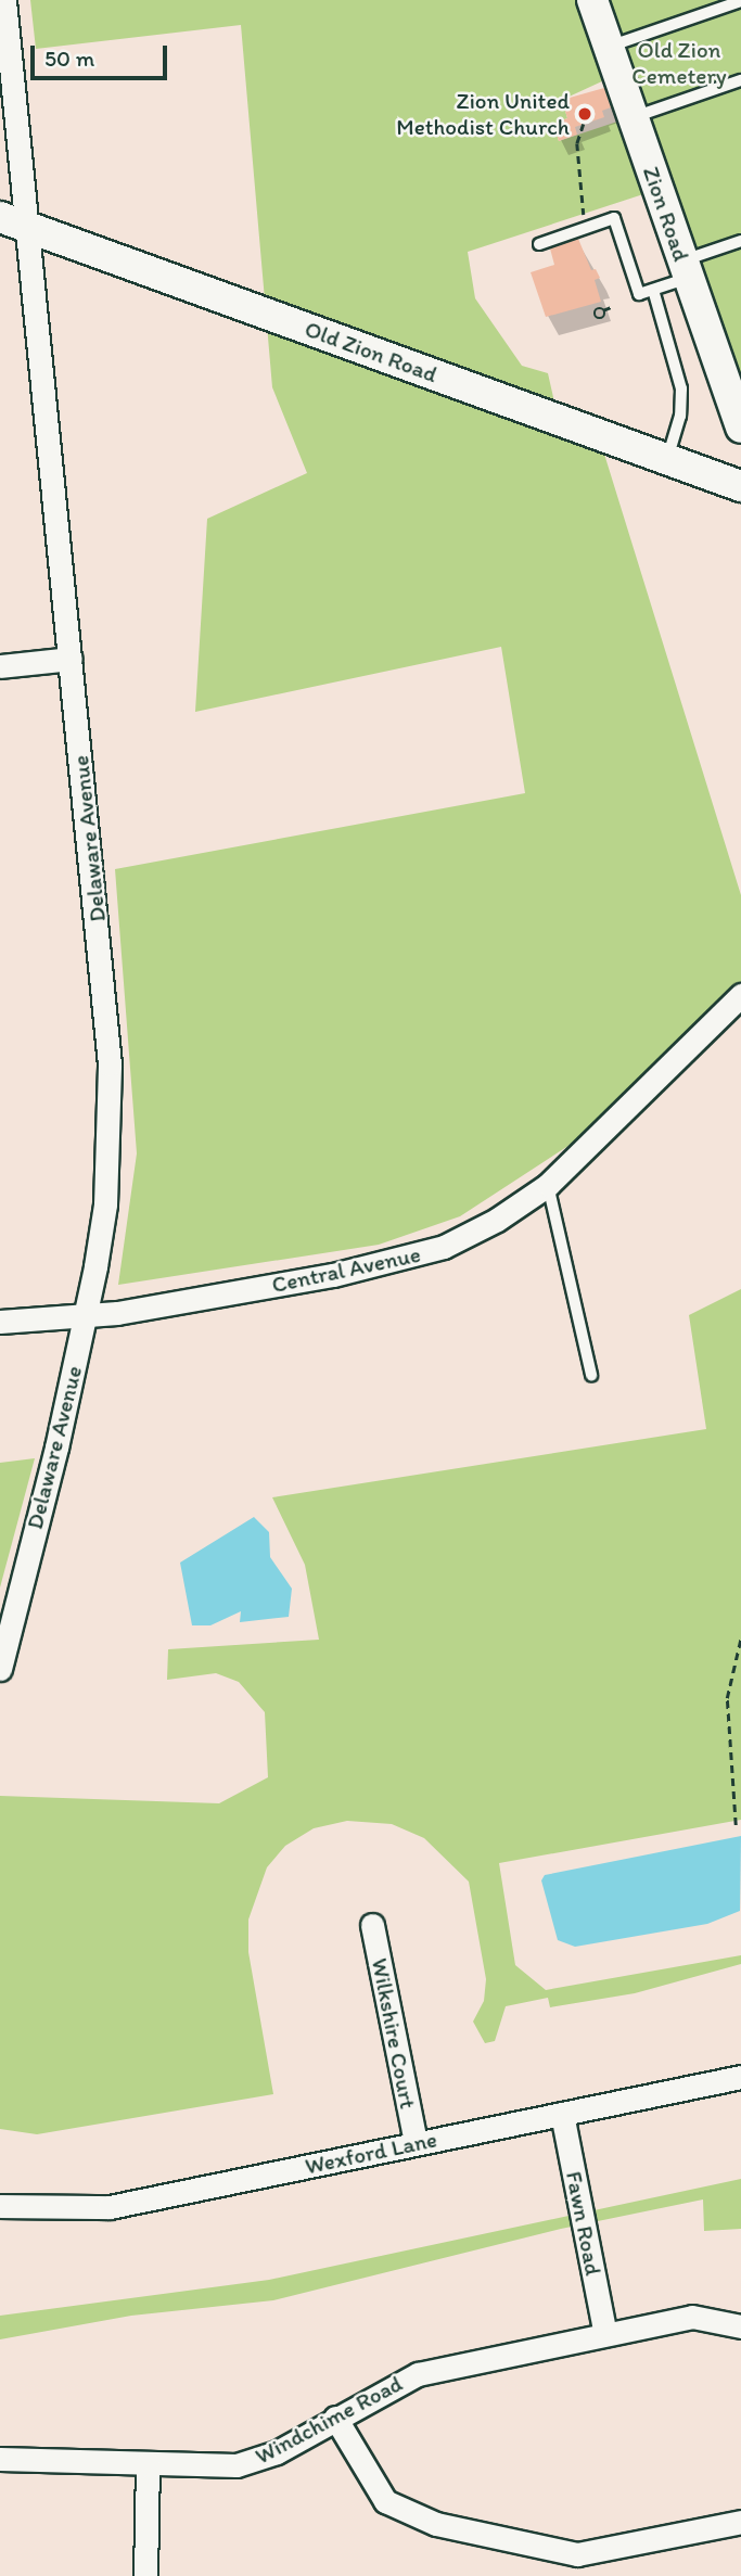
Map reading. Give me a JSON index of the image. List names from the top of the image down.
{
  "streets": {
    "street": [
      "Zion Road",
      "Old Zion Road",
      "Delaware Avenue",
      "Central Avenue",
      "Wilkshire Court",
      "Wexford Lane",
      "Fawn Road",
      "Windchime Road"
    ]
  },
  "crossings": [
    ["Old Zion Road", "Delaware Avenue"],
    ["Delaware Avenue", "Central Avenue"],
    ["Wilkshire Court", "Wexford Lane"],
    ["Wexford Lane", "Fawn Road"],
    ["Fawn Road", "Windchime Road"]
  ],
  "parks": ["Old Zion Cemetery"],
  "places": ["Zion United Methodist Church"],
  "scale_bar": "50 m"
}
